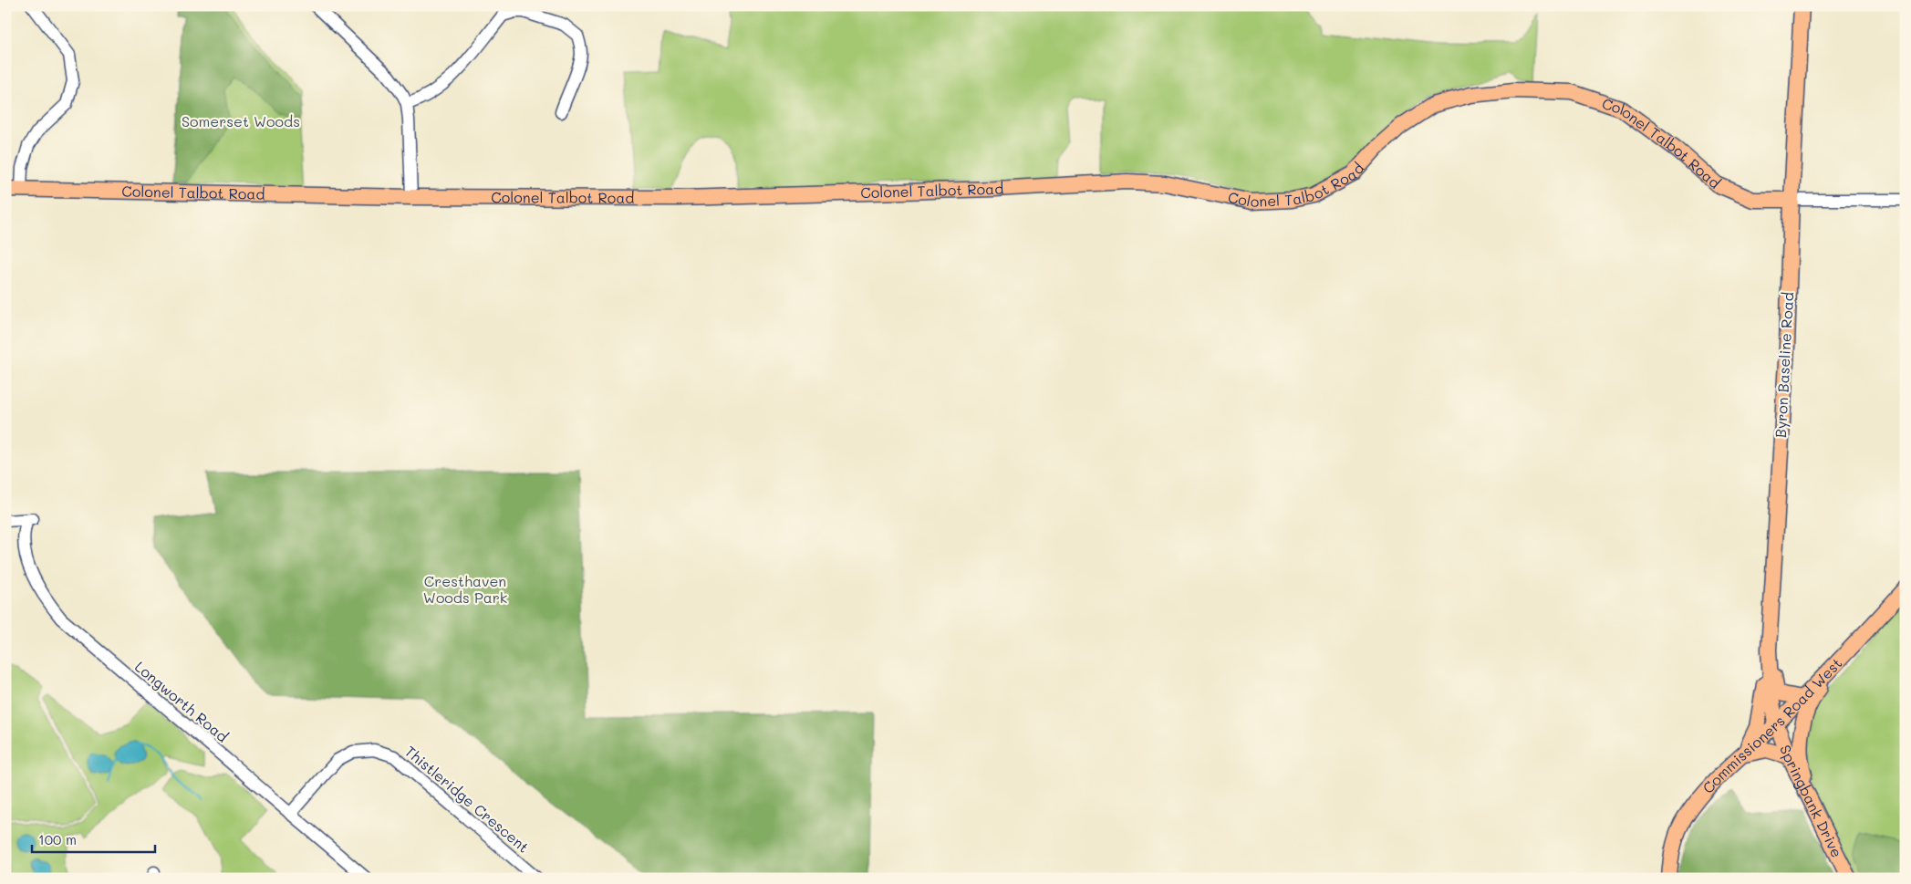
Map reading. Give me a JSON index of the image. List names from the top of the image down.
{
  "streets": {
    "main road": [
      "Colonel Talbot Road",
      "Byron Baseline Road",
      "Commissioners Road West",
      "Springbank Drive"
    ],
    "street": ["Longworth Road", "Thistleridge Crescent"]
  },
  "crossings": [
    ["Colonel Talbot Road", "Byron Baseline Road"],
    ["Byron Baseline Road", "Commissioners Road West"],
    ["Byron Baseline Road", "Springbank Drive"],
    ["Longworth Road", "Thistleridge Crescent"],
    ["Commissioners Road West", "Springbank Drive"]
  ],
  "parks": ["Somerset Woods", "Cresthaven Woods Park"],
  "scale_bar": "100 m"
}
